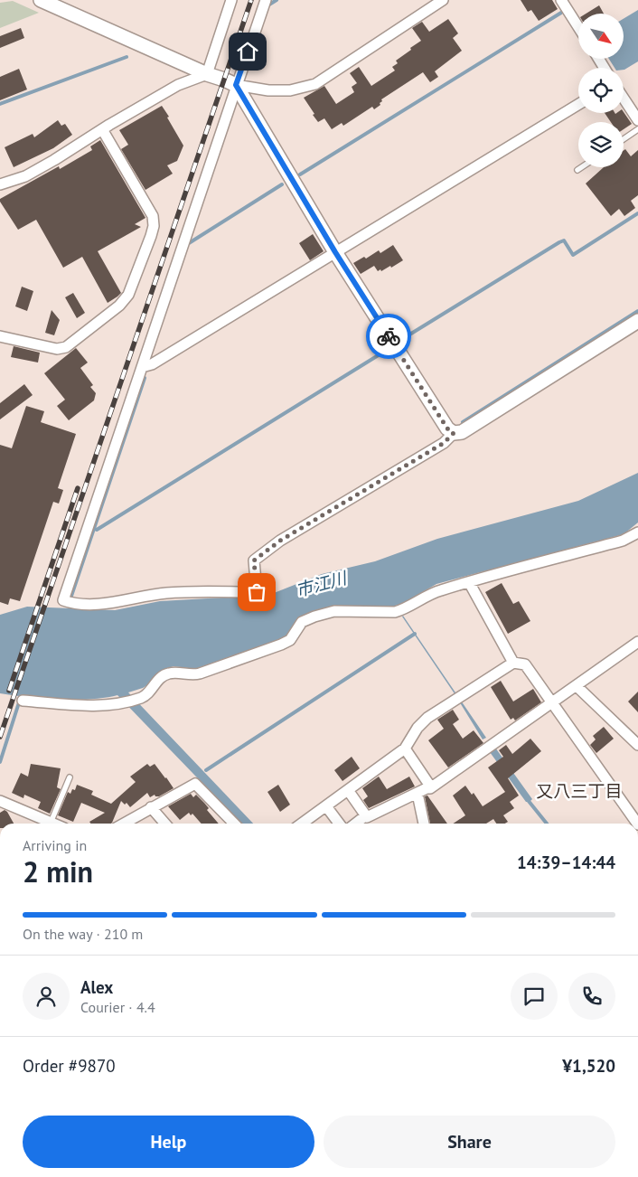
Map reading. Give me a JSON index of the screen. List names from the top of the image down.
{
  "districts": ["又八三丁目"],
  "water": ["市江川"],
  "north": "bottom right",
  "page": {
    "heading": ["2 min", "Arriving in", "14:39–14:44"],
    "panel": [
      "Alex",
      "Courier · 4.4",
      "Order #9870",
      "¥1,520"
    ],
    "bar": "On the way · 210 m",
    "buttons": ["Help", "Share"]
  }
}
